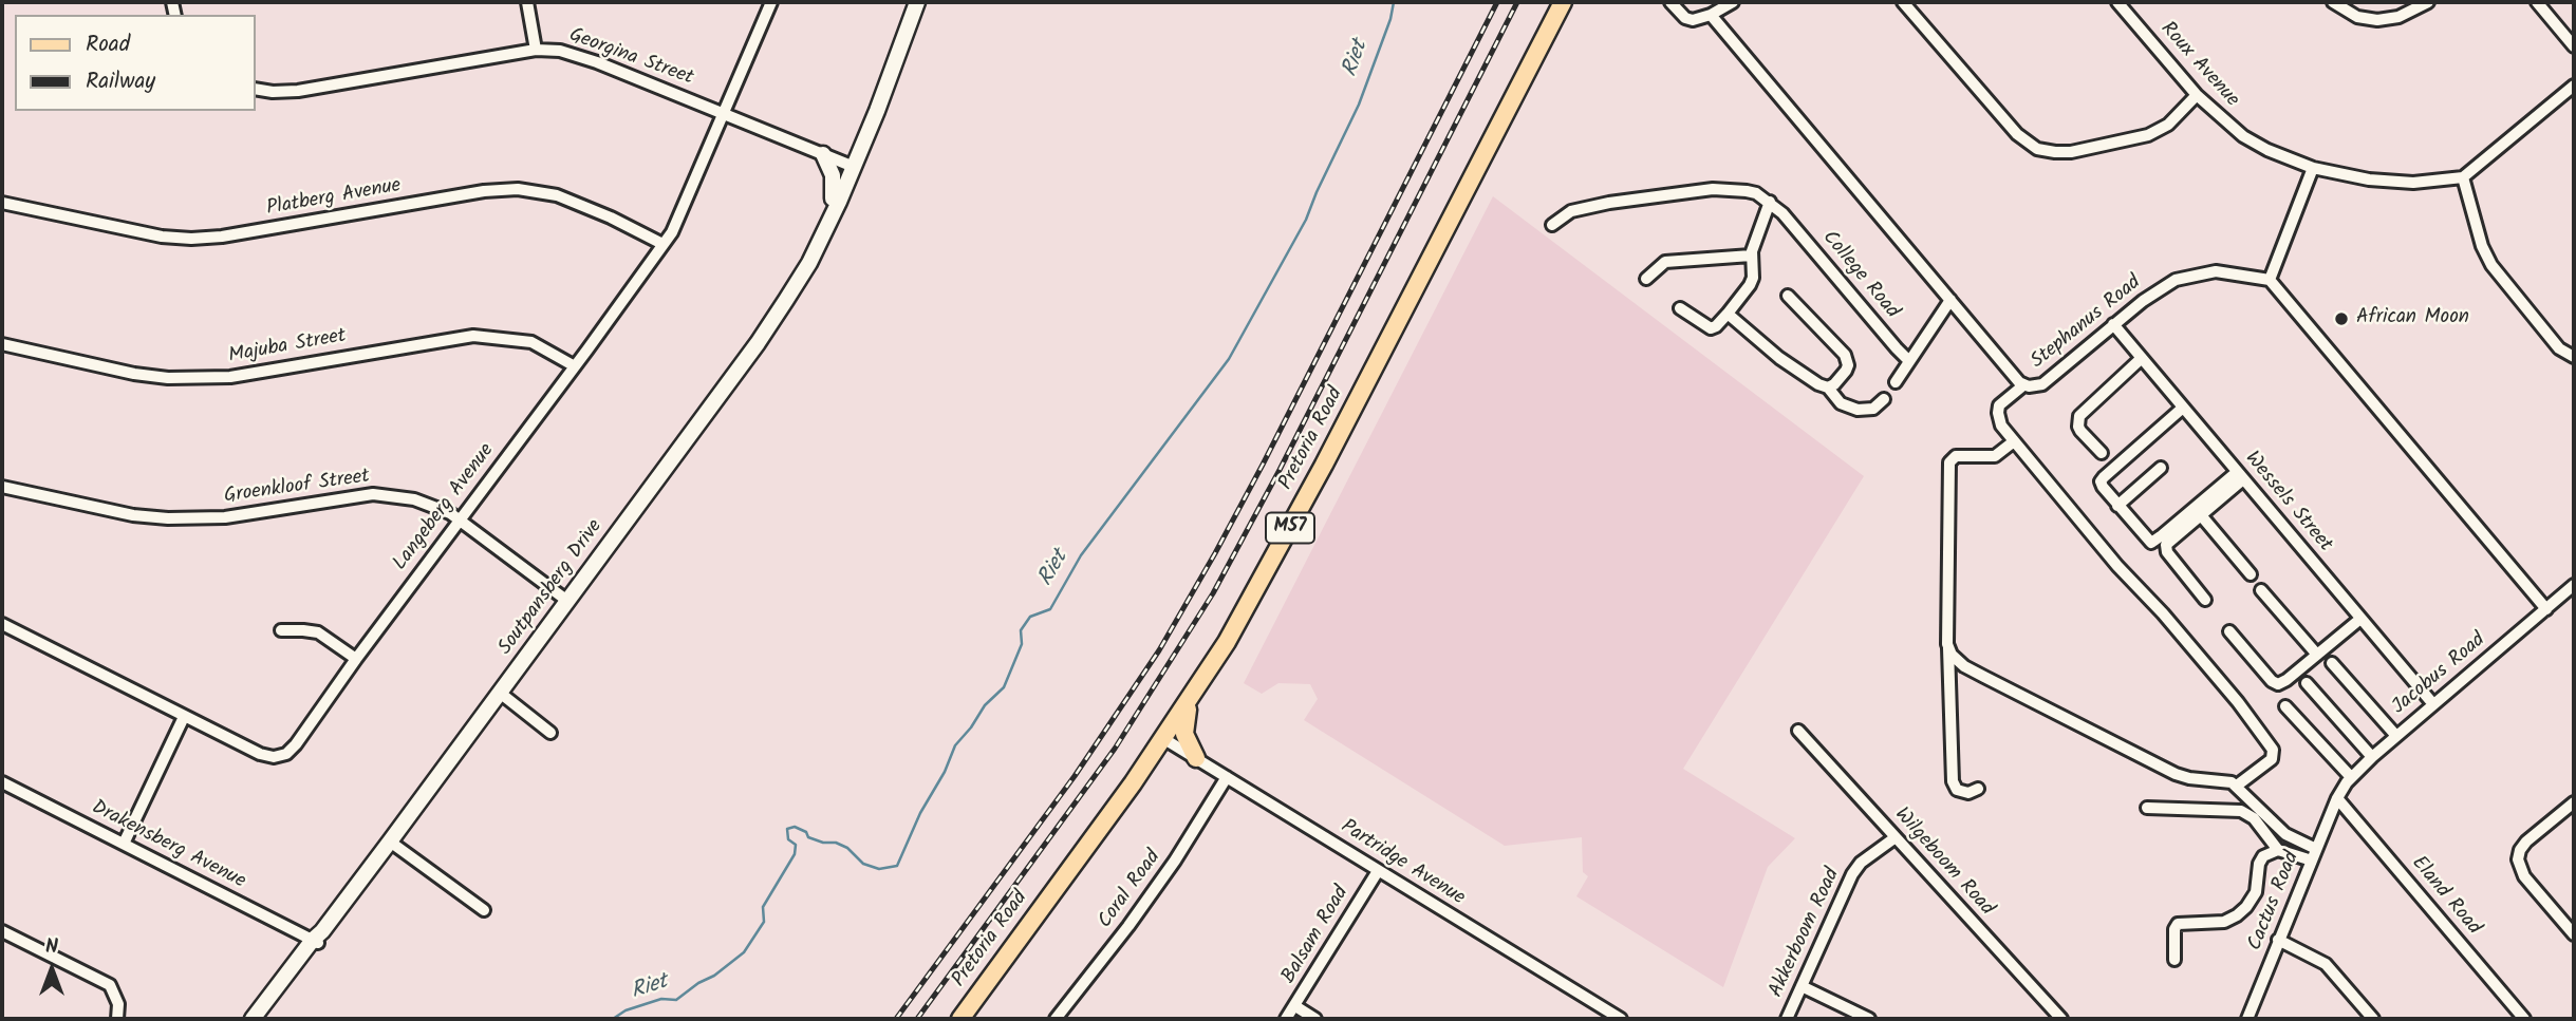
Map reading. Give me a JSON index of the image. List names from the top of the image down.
{
  "streets": {
    "main road": ["Pretoria Road", "M57"],
    "street": [
      "Georgina Street",
      "Roux Avenue",
      "Platberg Avenue",
      "College Road",
      "Stephanus Road",
      "Majuba Street",
      "Groenkloof Street",
      "Wessels Street",
      "Langeberg Avenue",
      "Soutpansberg Drive",
      "Jacobus Road",
      "Drakensberg Avenue",
      "Wilgeboom Road",
      "Partridge Avenue",
      "Coral Road",
      "Eland Road",
      "Cactus Road",
      "Akkerboom Road",
      "Balsam Road"
    ]
  },
  "crossings": [
    ["Georgina Street", "Langeberg Avenue"],
    ["Georgina Street", "Soutpansberg Drive"],
    ["Platberg Avenue", "Langeberg Avenue"],
    ["Stephanus Road", "Wessels Street"],
    ["Majuba Street", "Langeberg Avenue"],
    ["Pretoria Road", "Partridge Avenue"],
    ["Groenkloof Street", "Langeberg Avenue"],
    ["Groenkloof Street", "Soutpansberg Drive"],
    ["Wessels Street", "Jacobus Road"],
    ["Soutpansberg Drive", "Drakensberg Avenue"],
    ["Jacobus Road", "Eland Road"],
    ["Jacobus Road", "Cactus Road"],
    ["Wilgeboom Road", "Akkerboom Road"],
    ["Partridge Avenue", "Coral Road"],
    ["Partridge Avenue", "Balsam Road"],
    ["Eland Road", "Cactus Road"]
  ],
  "water": ["Riet"],
  "places": ["African Moon"],
  "legend": ["Road", "Railway"],
  "north": "top"
}
